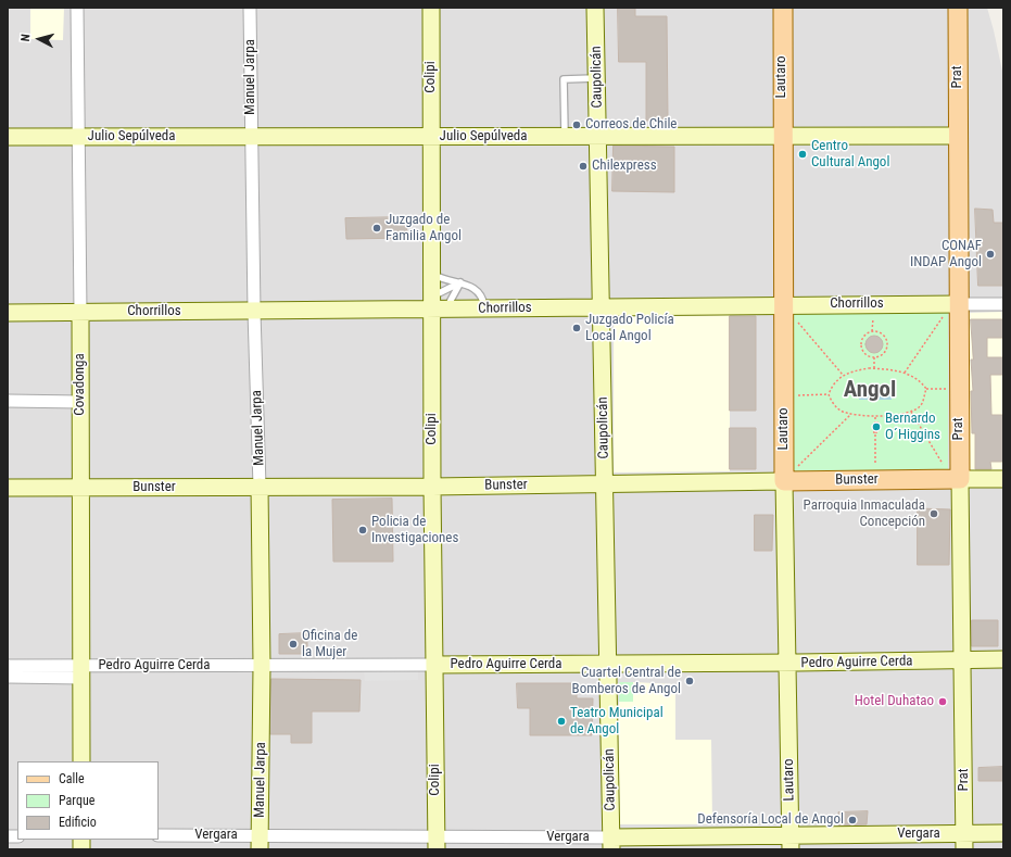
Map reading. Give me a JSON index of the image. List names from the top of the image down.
{
  "streets": {
    "main road": ["Lautaro", "Prat", "Bunster"],
    "street": [
      "Manuel Jarpa",
      "Colipi",
      "Caupolicán",
      "Julio Sepúlveda",
      "Chorrillos",
      "Covadonga",
      "Pedro Aguirre Cerda",
      "Vergara"
    ]
  },
  "crossings": [
    ["Manuel Jarpa", "Julio Sepúlveda"],
    ["Manuel Jarpa", "Chorrillos"],
    ["Manuel Jarpa", "Bunster"],
    ["Manuel Jarpa", "Pedro Aguirre Cerda"],
    ["Manuel Jarpa", "Vergara"],
    ["Colipi", "Julio Sepúlveda"],
    ["Colipi", "Chorrillos"],
    ["Colipi", "Bunster"],
    ["Colipi", "Pedro Aguirre Cerda"],
    ["Colipi", "Vergara"],
    ["Caupolicán", "Julio Sepúlveda"],
    ["Caupolicán", "Chorrillos"],
    ["Caupolicán", "Bunster"],
    ["Caupolicán", "Pedro Aguirre Cerda"],
    ["Caupolicán", "Vergara"],
    ["Lautaro", "Julio Sepúlveda"],
    ["Lautaro", "Chorrillos"],
    ["Lautaro", "Bunster"],
    ["Lautaro", "Pedro Aguirre Cerda"],
    ["Lautaro", "Vergara"],
    ["Prat", "Julio Sepúlveda"],
    ["Prat", "Chorrillos"],
    ["Prat", "Bunster"],
    ["Prat", "Pedro Aguirre Cerda"],
    ["Prat", "Vergara"],
    ["Julio Sepúlveda", "Covadonga"],
    ["Chorrillos", "Covadonga"],
    ["Covadonga", "Bunster"],
    ["Covadonga", "Pedro Aguirre Cerda"]
  ],
  "districts": ["Angol"],
  "places": [
    "Correos de Chile",
    "Centro Cultural Angol",
    "Chilexpress",
    "Juzgado de Familia Angol",
    "CONAF INDAP Angol",
    "Juzgado Policía Local Angol",
    "Bernardo O´Higgins",
    "Parroquia Inmaculada Concepción",
    "Policia de Investigaciones",
    "Oficina de la Mujer",
    "Cuartel Central de Bomberos de Angol",
    "Hotel Duhatao",
    "Teatro Municipal de Angol",
    "Defensoría Local de Angol"
  ],
  "legend": ["Calle", "Parque", "Edificio"],
  "north": "left"
}
